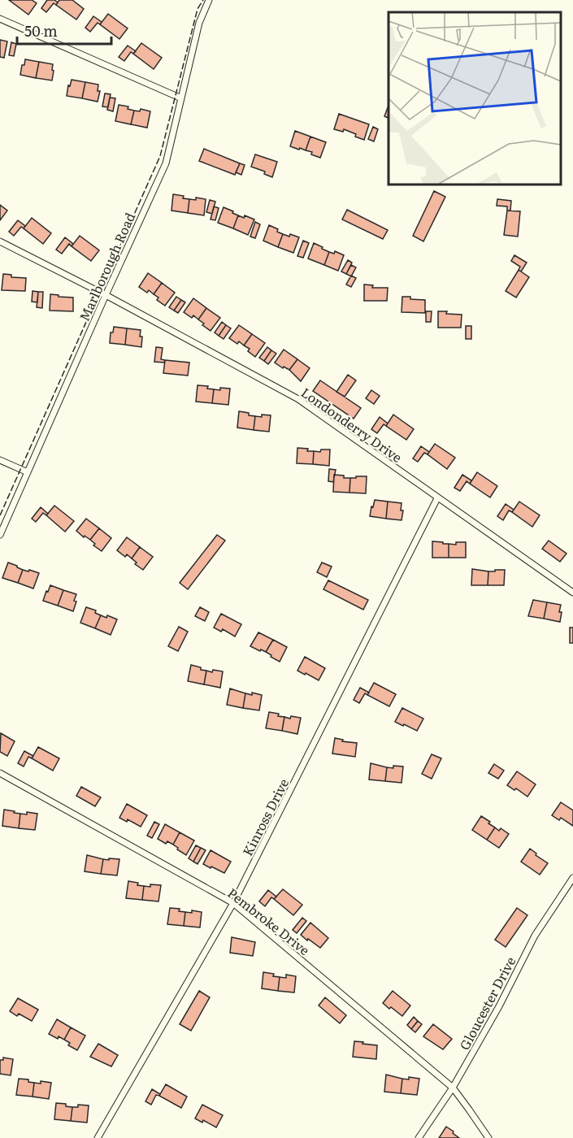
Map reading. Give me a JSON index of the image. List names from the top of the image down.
{
  "streets": {
    "lane": [
      "Marlborough Road",
      "Londonderry Drive",
      "Kinross Drive",
      "Pembroke Drive",
      "Gloucester Drive"
    ]
  },
  "crossings": [
    ["Marlborough Road", "Londonderry Drive"],
    ["Londonderry Drive", "Kinross Drive"],
    ["Kinross Drive", "Pembroke Drive"],
    ["Pembroke Drive", "Gloucester Drive"]
  ],
  "scale_bar": "50 m"
}
